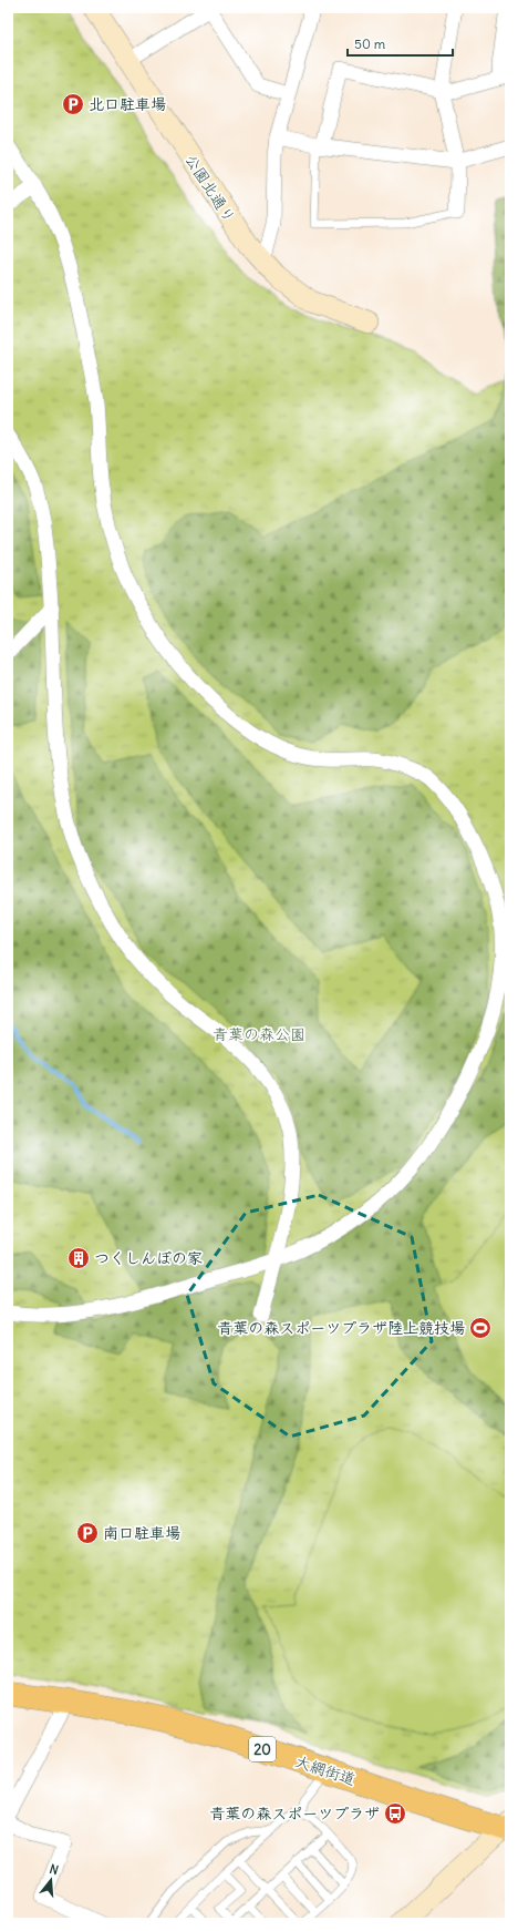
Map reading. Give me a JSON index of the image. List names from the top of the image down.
{
  "streets": {
    "main road": ["20", "大網街道"],
    "street": ["公園北通り"]
  },
  "parks": ["青葉の森公園"],
  "places": {
    "parking": ["北口駐車場", "南口駐車場"],
    "building": ["つくしんぼの家"],
    "sports": ["青葉の森スポーツプラザ陸上競技場"],
    "bus stop": ["青葉の森スポーツプラザ"]
  },
  "scale_bar": "50 m",
  "north": "top"
}
